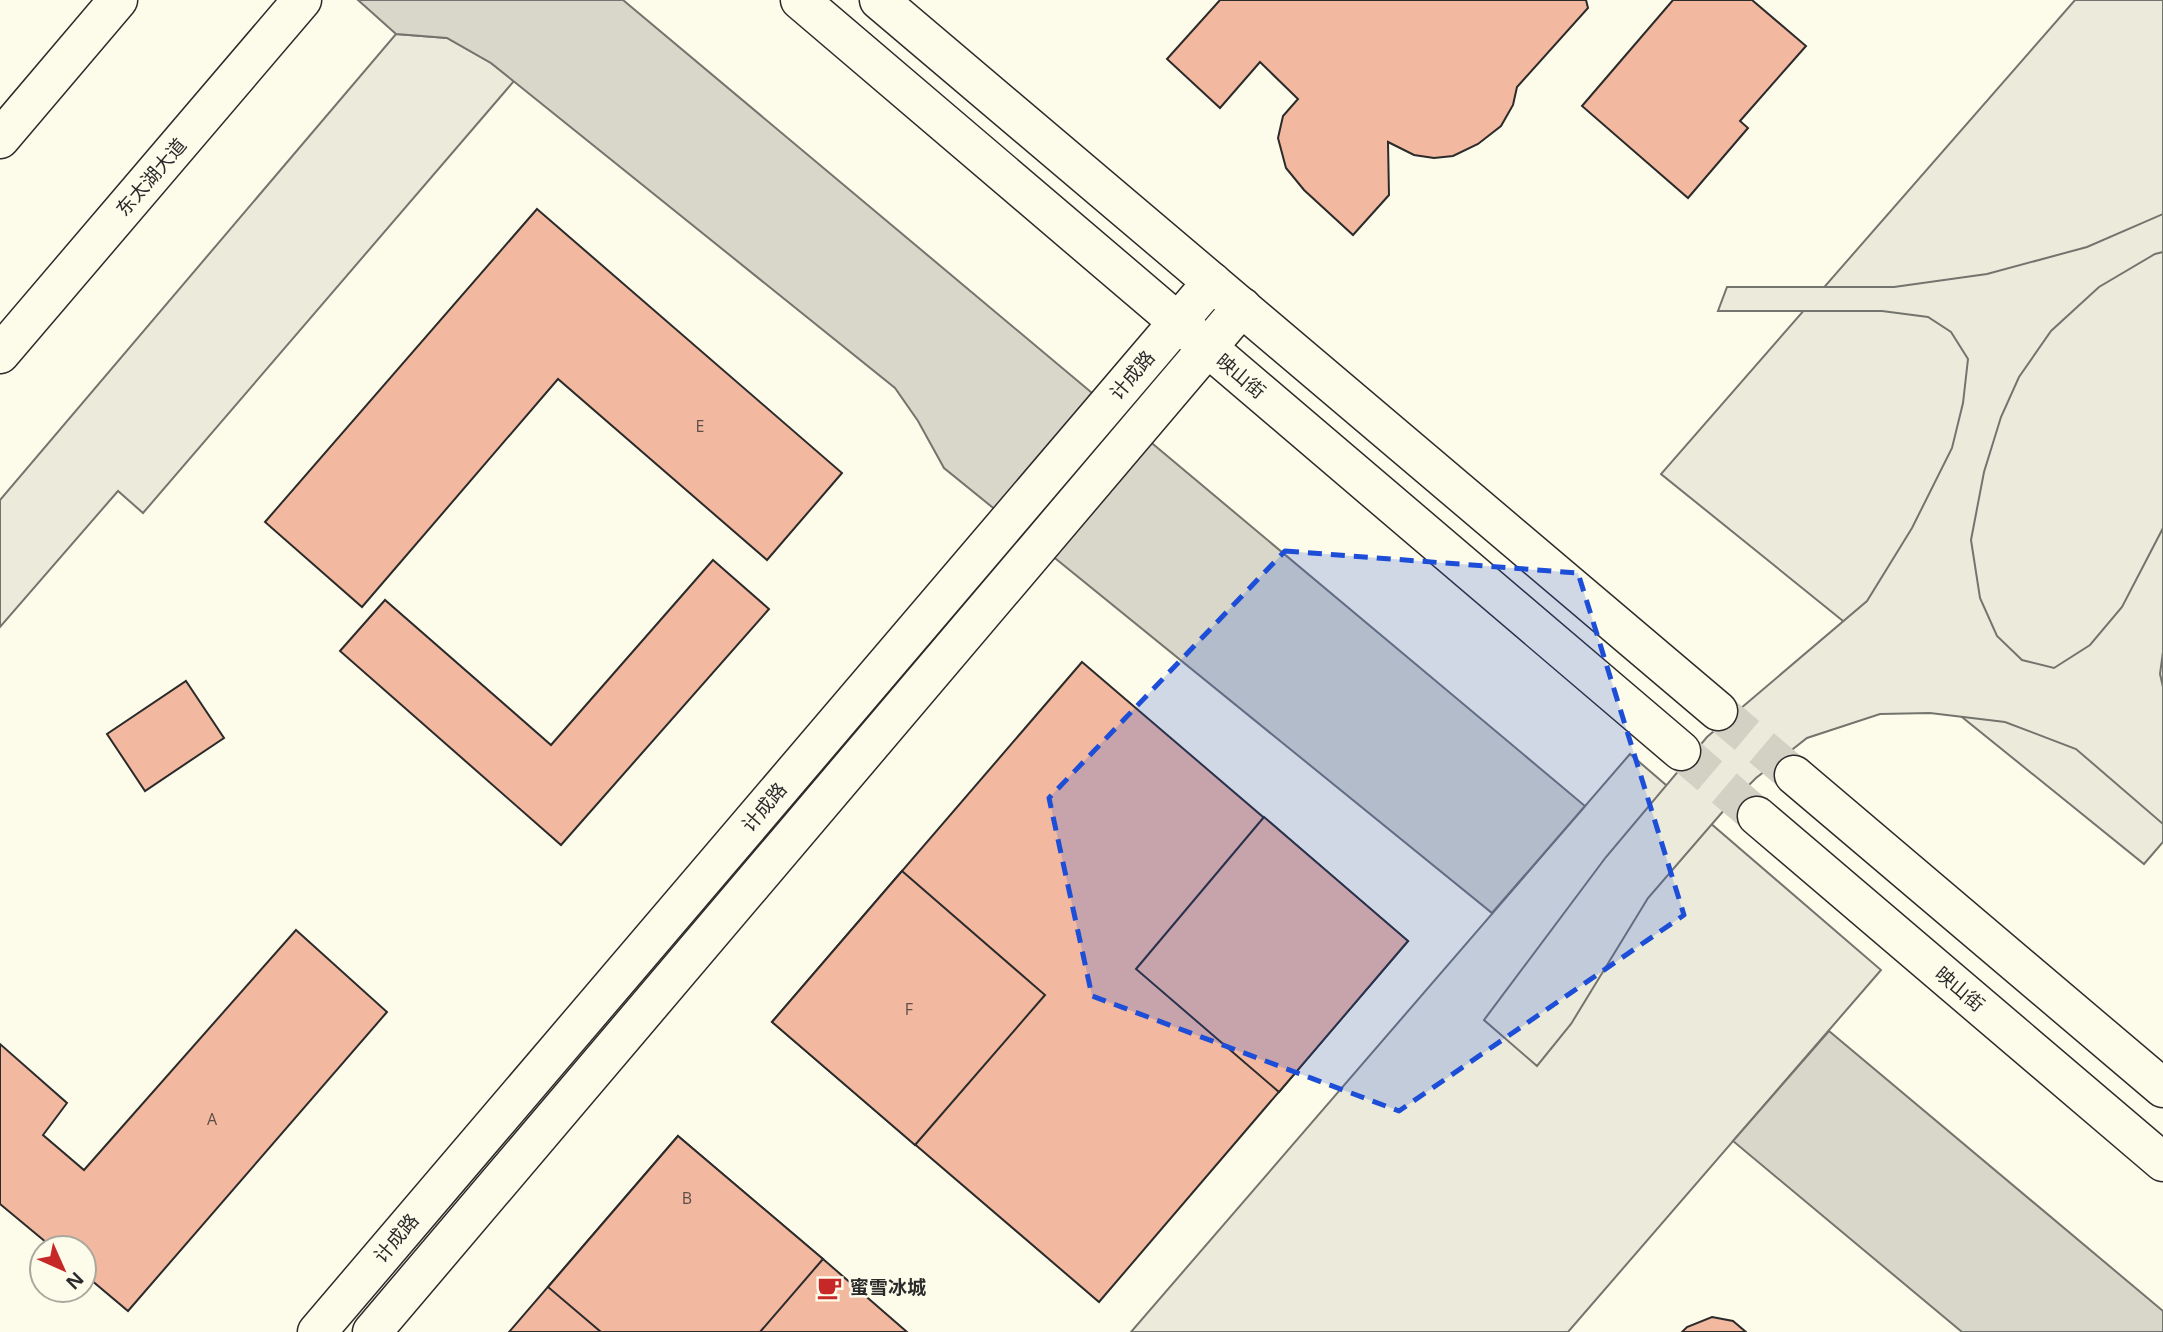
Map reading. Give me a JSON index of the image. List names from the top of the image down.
{
  "streets": {
    "street": ["东太湖大道", "计成路", "映山街"]
  },
  "crossings": [
    ["计成路", "映山街"]
  ],
  "places": {
    "cafe": ["蜜雪冰城"]
  },
  "house_numbers": [
    "E",
    "F",
    "A",
    "B"
  ],
  "north": "bottom right"
}
